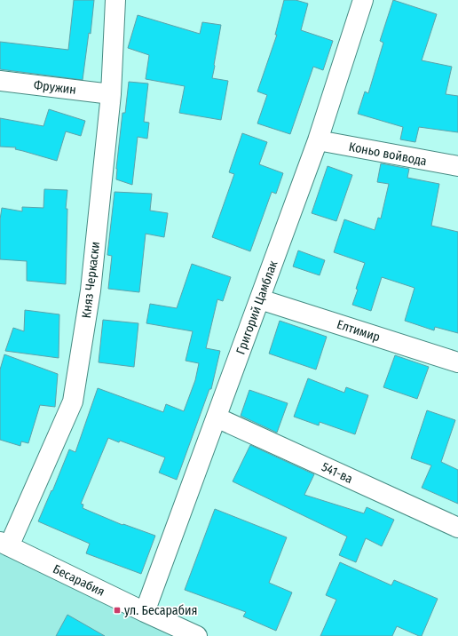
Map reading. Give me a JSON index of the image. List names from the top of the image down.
{
  "streets": {
    "street": [
      "Фружин",
      "Коньо войвода",
      "Княз Черкаски",
      "Григорий Цамблак",
      "Елтимир",
      "541-ва",
      "Бесарабия"
    ]
  },
  "crossings": [
    ["Фружин", "Княз Черкаски"],
    ["Коньо войвода", "Григорий Цамблак"],
    ["Княз Черкаски", "Бесарабия"],
    ["Григорий Цамблак", "Елтимир"],
    ["Григорий Цамблак", "541-ва"],
    ["Григорий Цамблак", "Бесарабия"]
  ],
  "places": {
    "transit": ["ул. Бесарабия"]
  }
}
